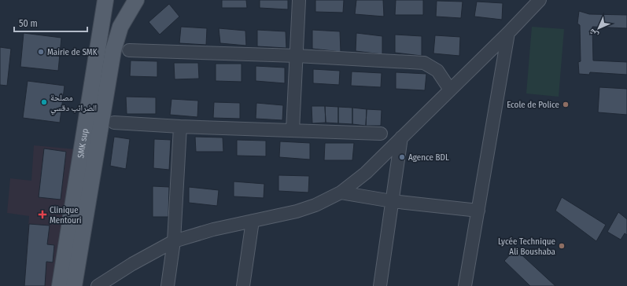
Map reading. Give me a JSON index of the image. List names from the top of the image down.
{
  "streets": {
    "main road": ["SMK sup"]
  },
  "places": {
    "other": [
      "Mairie de SMK",
      "مصلحة الضرائب دقسي",
      "Ecole de Police",
      "Agence BDL",
      "Lycée Technique Ali Boushaba"
    ],
    "health": ["Clinique Mentouri"]
  },
  "scale_bar": "50 m",
  "north": "bottom left"
}
